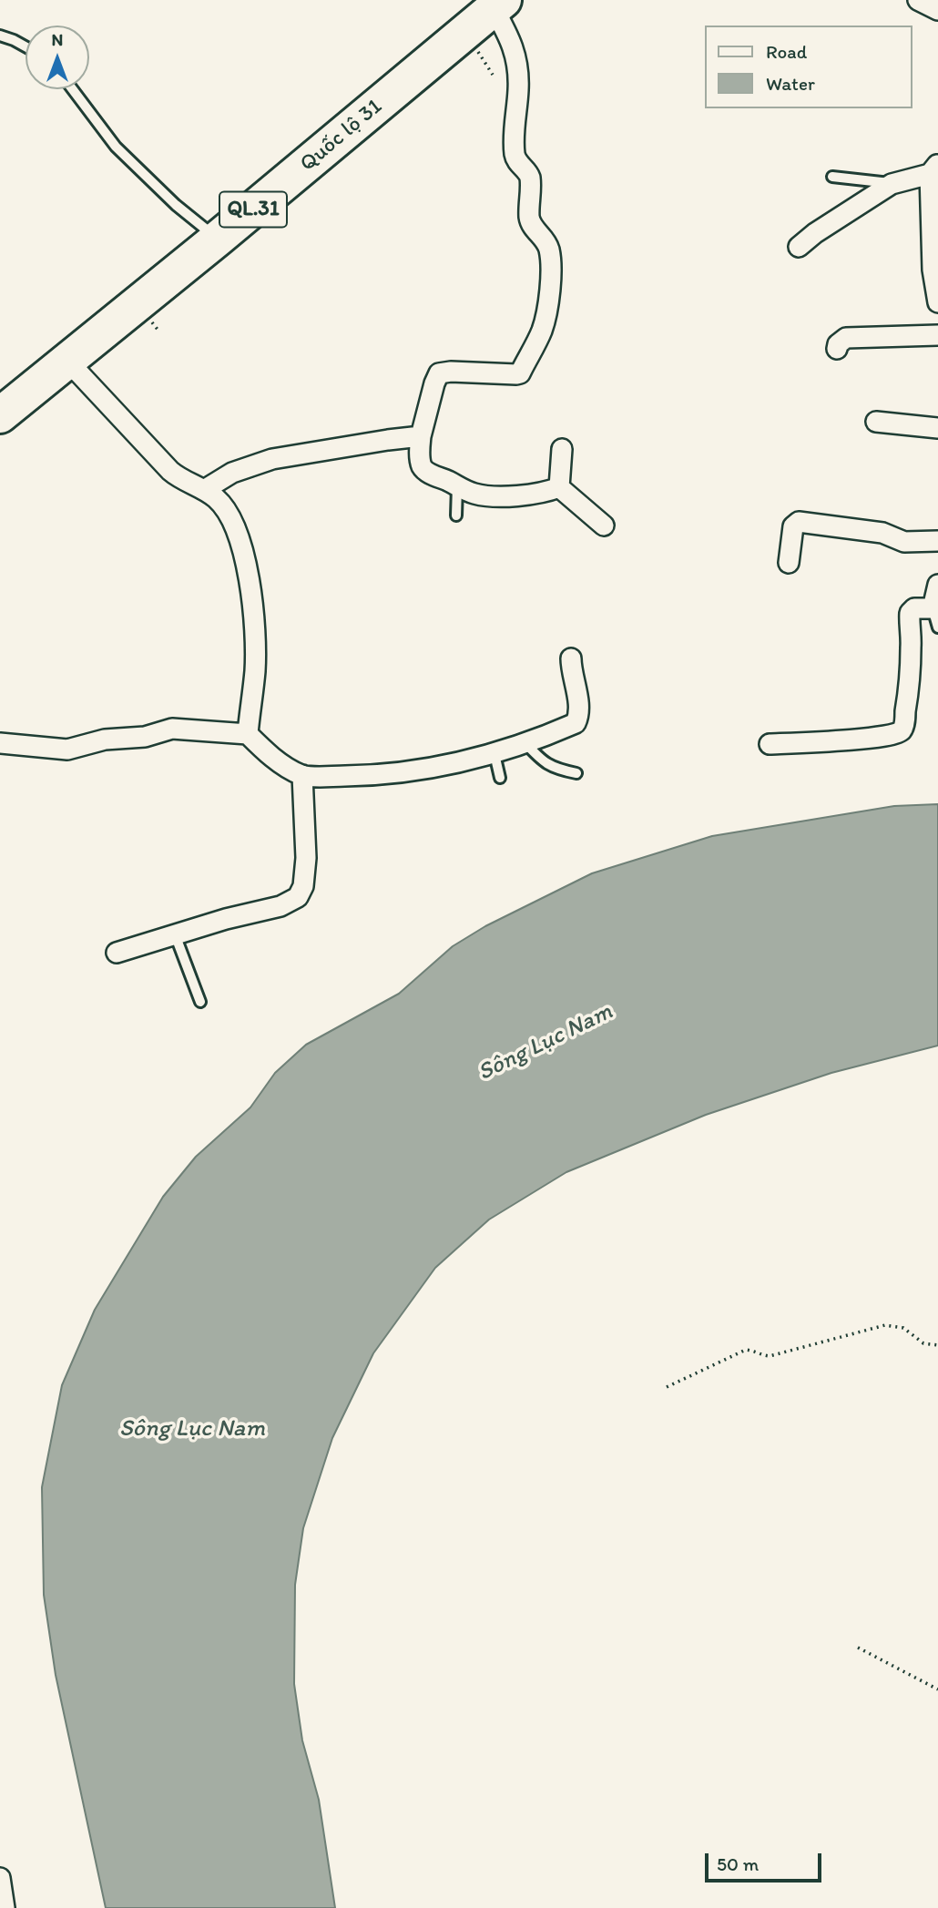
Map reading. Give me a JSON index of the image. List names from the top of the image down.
{
  "streets": {
    "highway": ["Quốc lộ 31", "QL.31"]
  },
  "water": ["Sông Lục Nam"],
  "legend": ["Road", "Water"],
  "scale_bar": "50 m",
  "north": "top"
}
